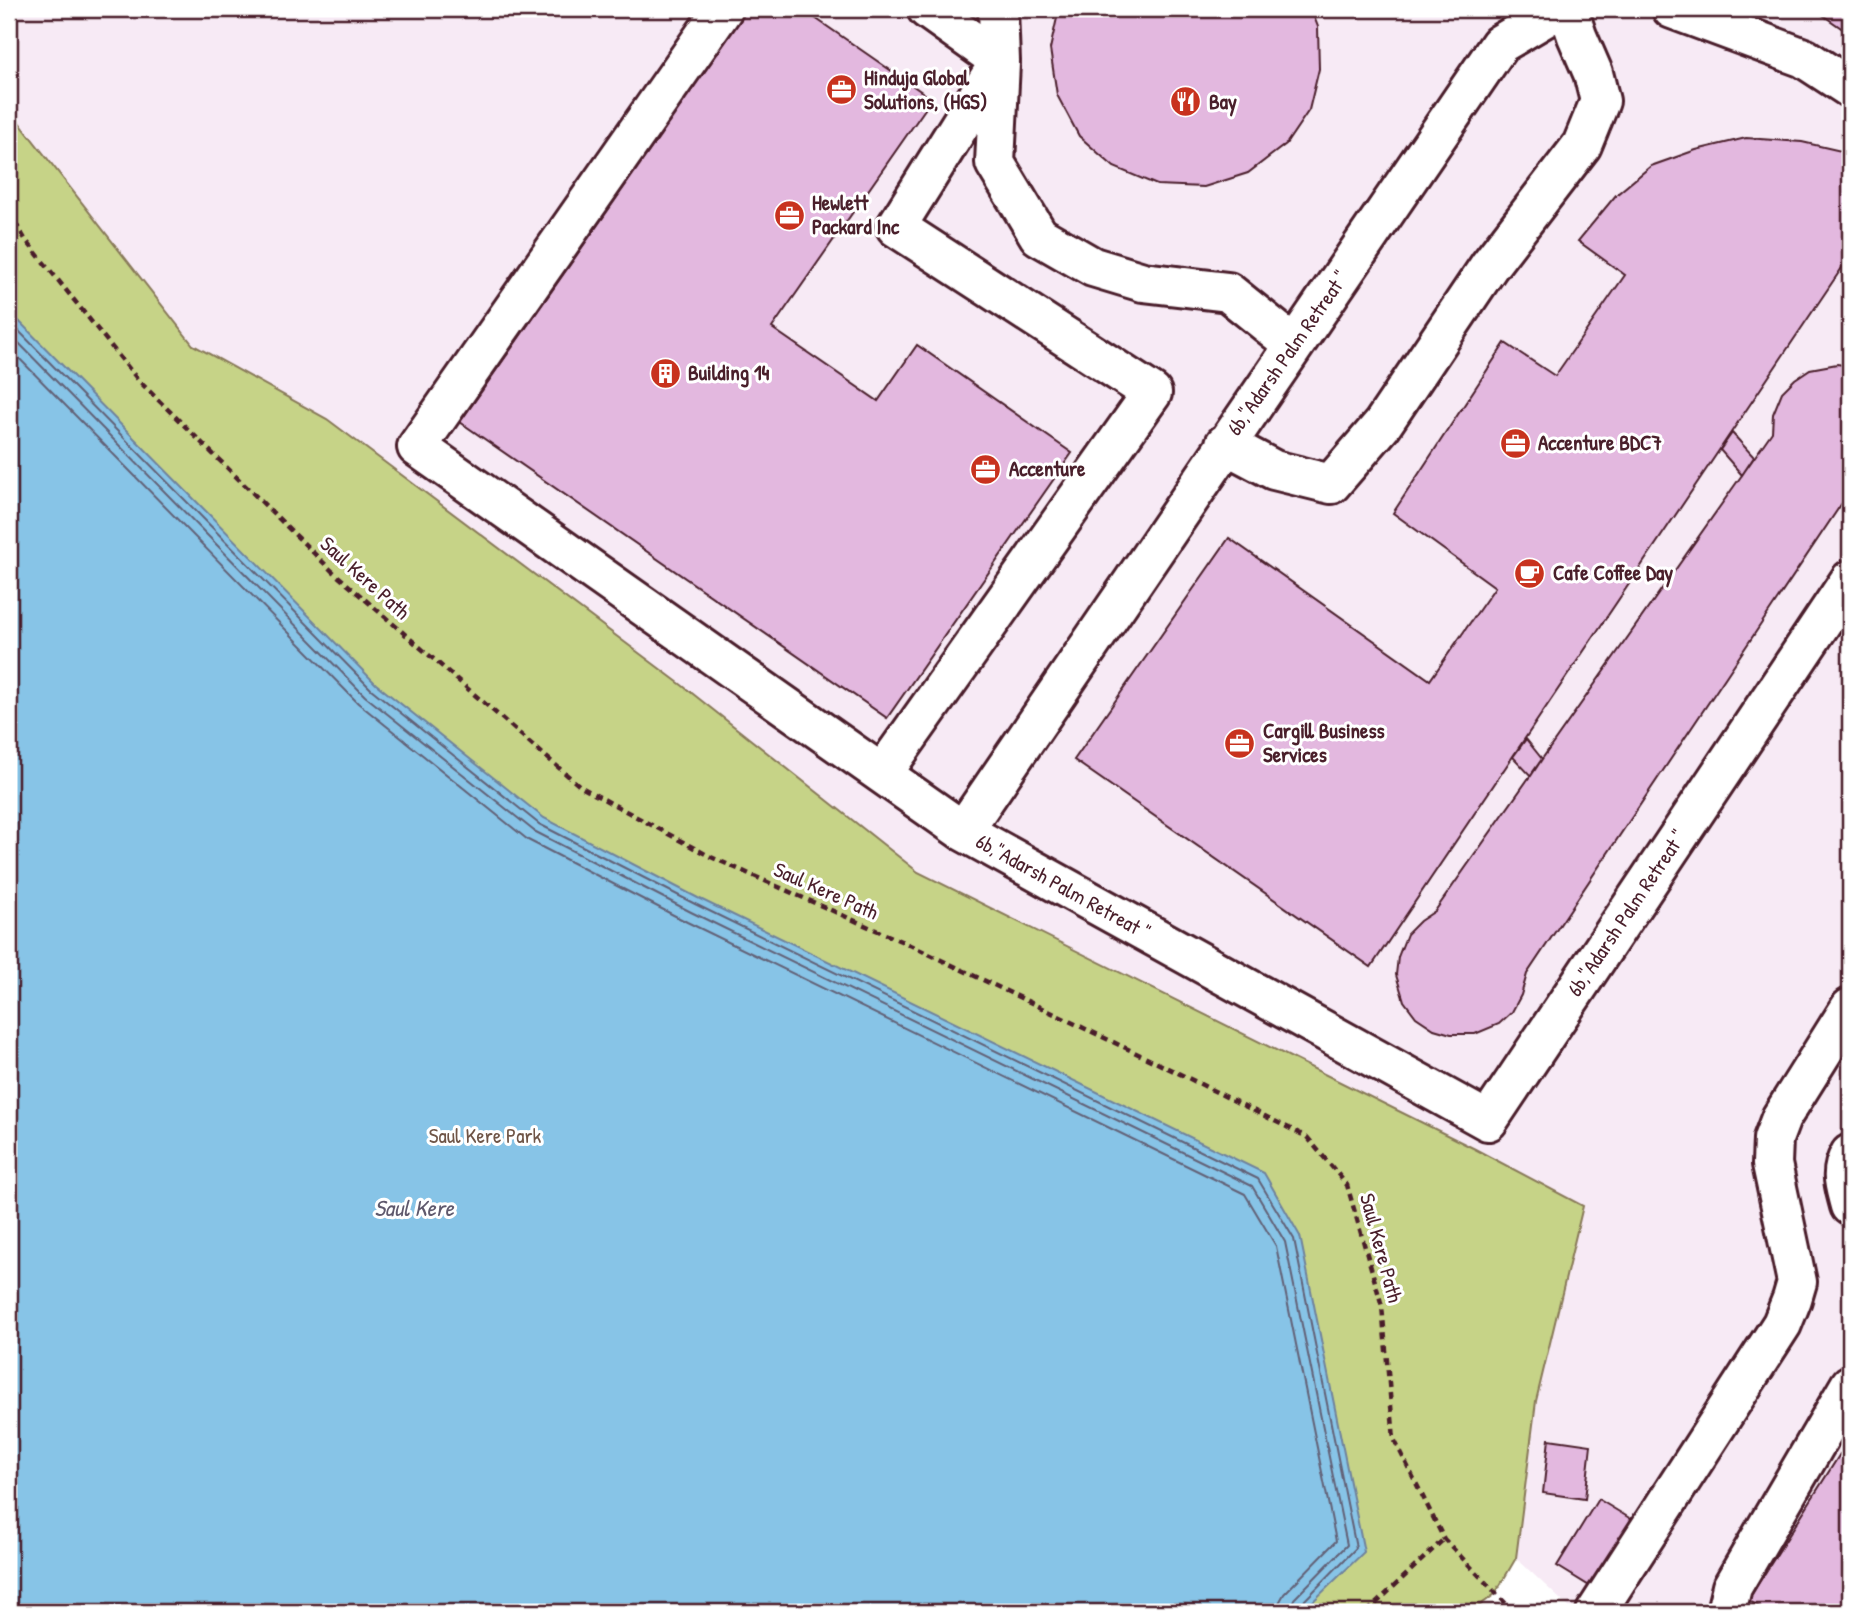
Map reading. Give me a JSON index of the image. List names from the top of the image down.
{
  "streets": {
    "lane": ["6b,\"Adarsh Palm Retreat \""],
    "path": ["Saul Kere Path"]
  },
  "water": ["Saul Kere"],
  "parks": ["Saul Kere Park"],
  "places": {
    "office": [
      "Hinduja Global Solutions, (HGS)",
      "Hewlett Packard Inc",
      "Accenture BDC7",
      "Accenture",
      "Cargill Business Services"
    ],
    "restaurant": ["Bay"],
    "building": ["Building 14"],
    "cafe": ["Cafe Coffee Day"]
  }
}
